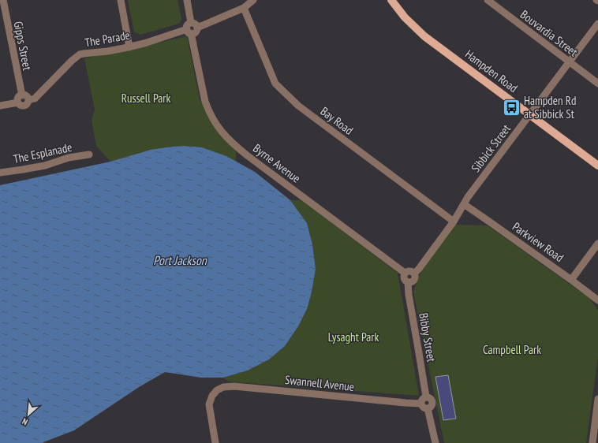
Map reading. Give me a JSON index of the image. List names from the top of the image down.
{
  "streets": {
    "main road": ["Hampden Road"],
    "street": [
      "Bouvardia Street",
      "The Parade",
      "Gipps Street",
      "Bay Road",
      "Sibbick Street",
      "The Esplanade",
      "Byrne Avenue",
      "Parkview Road",
      "Bibby Street",
      "Swannell Avenue"
    ]
  },
  "crossings": [
    ["Bouvardia Street", "Sibbick Street"],
    ["The Parade", "Gipps Street"],
    ["The Parade", "Byrne Avenue"],
    ["Hampden Road", "Sibbick Street"],
    ["Bay Road", "Sibbick Street"],
    ["Sibbick Street", "Byrne Avenue"],
    ["Sibbick Street", "Parkview Road"],
    ["Sibbick Street", "Bibby Street"],
    ["Byrne Avenue", "Bibby Street"],
    ["Bibby Street", "Swannell Avenue"]
  ],
  "water": ["Port Jackson"],
  "parks": ["Russell Park", "Lysaght Park", "Campbell Park"],
  "places": {
    "bus stop": ["Hampden Rd at Sibbick St"]
  },
  "north": "bottom left"
}
